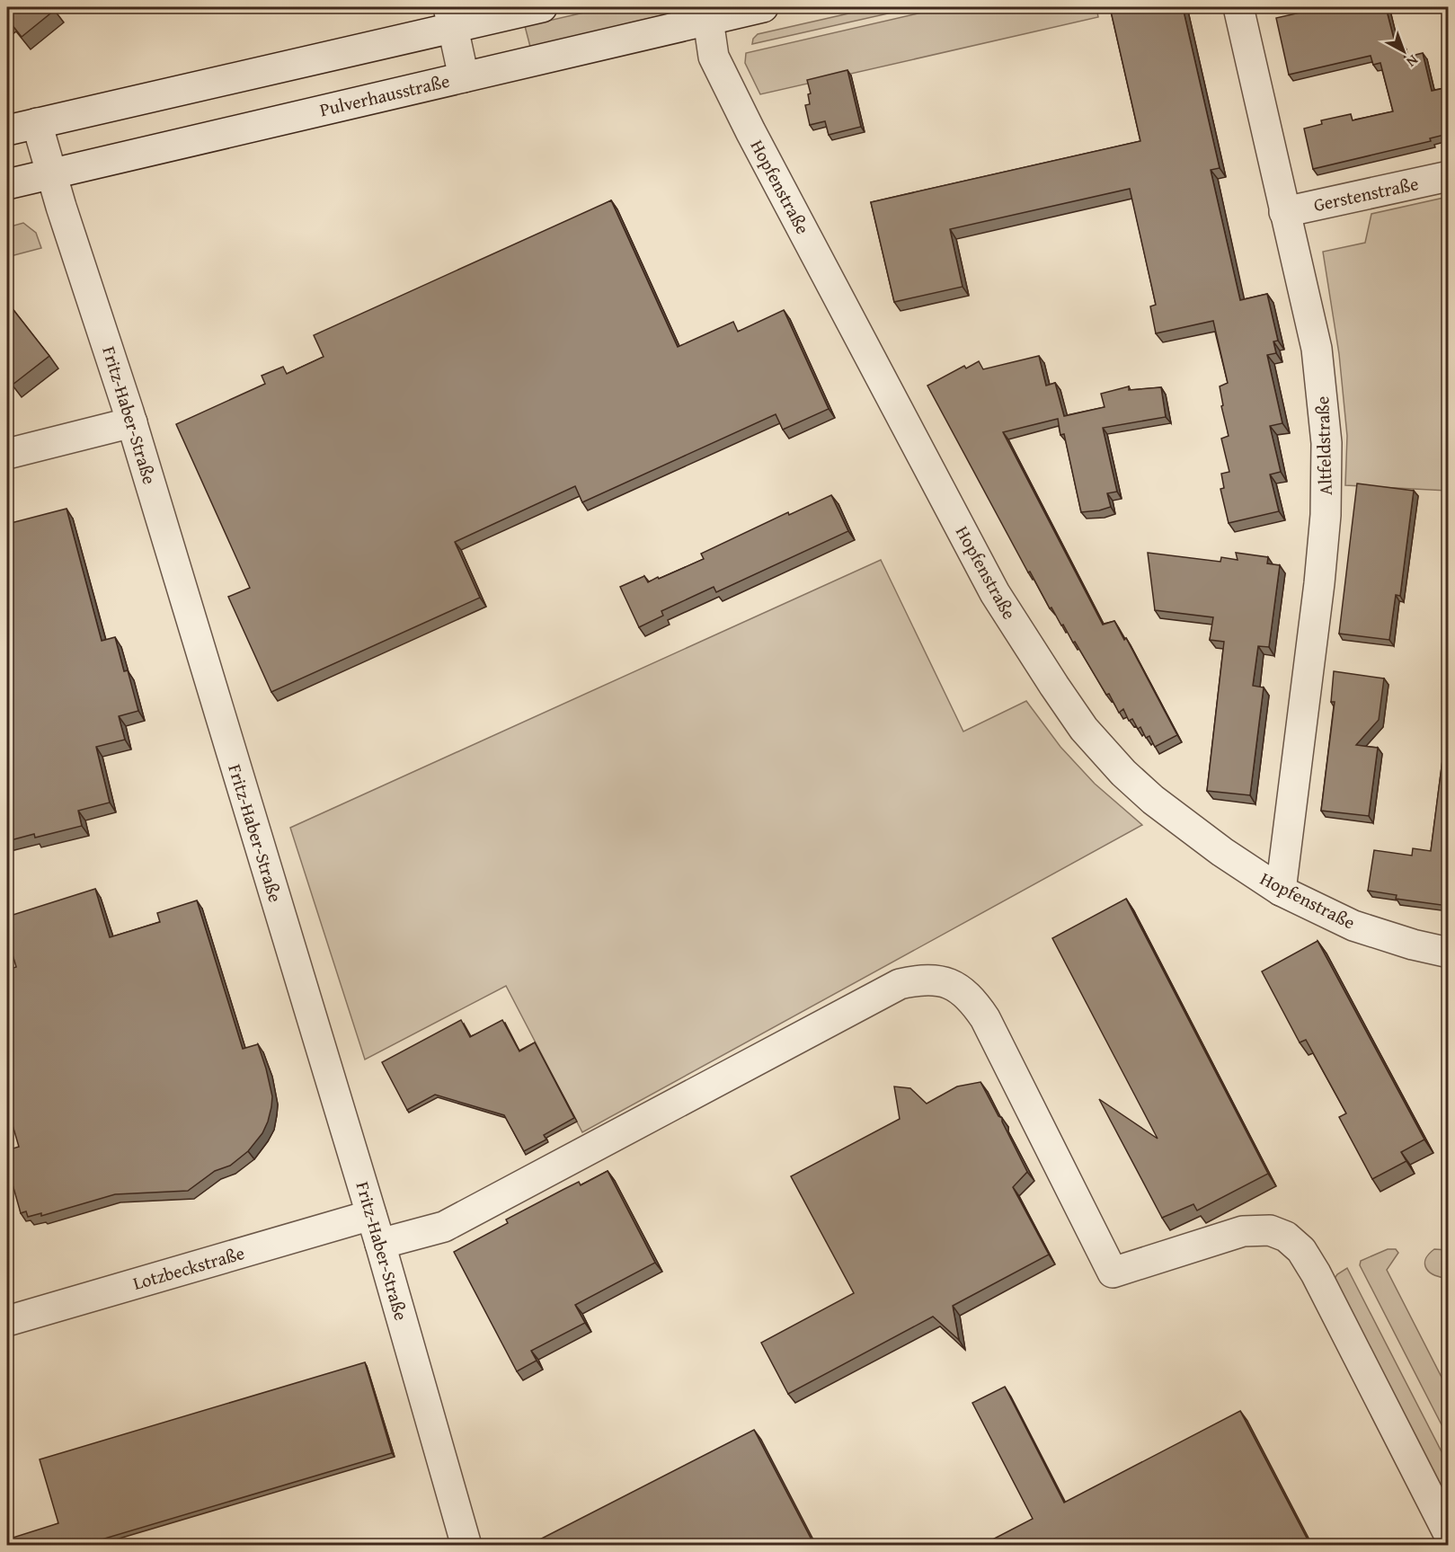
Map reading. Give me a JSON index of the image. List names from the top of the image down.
{
  "streets": {
    "street": [
      "Pulverhausstraße",
      "Hopfenstraße",
      "Gerstenstraße",
      "Fritz-Haber-Straße",
      "Altfeldstraße",
      "Lotzbeckstraße"
    ]
  },
  "crossings": [
    ["Pulverhausstraße", "Hopfenstraße"],
    ["Pulverhausstraße", "Fritz-Haber-Straße"],
    ["Hopfenstraße", "Altfeldstraße"],
    ["Gerstenstraße", "Altfeldstraße"],
    ["Fritz-Haber-Straße", "Lotzbeckstraße"]
  ],
  "north": "bottom right"
}
